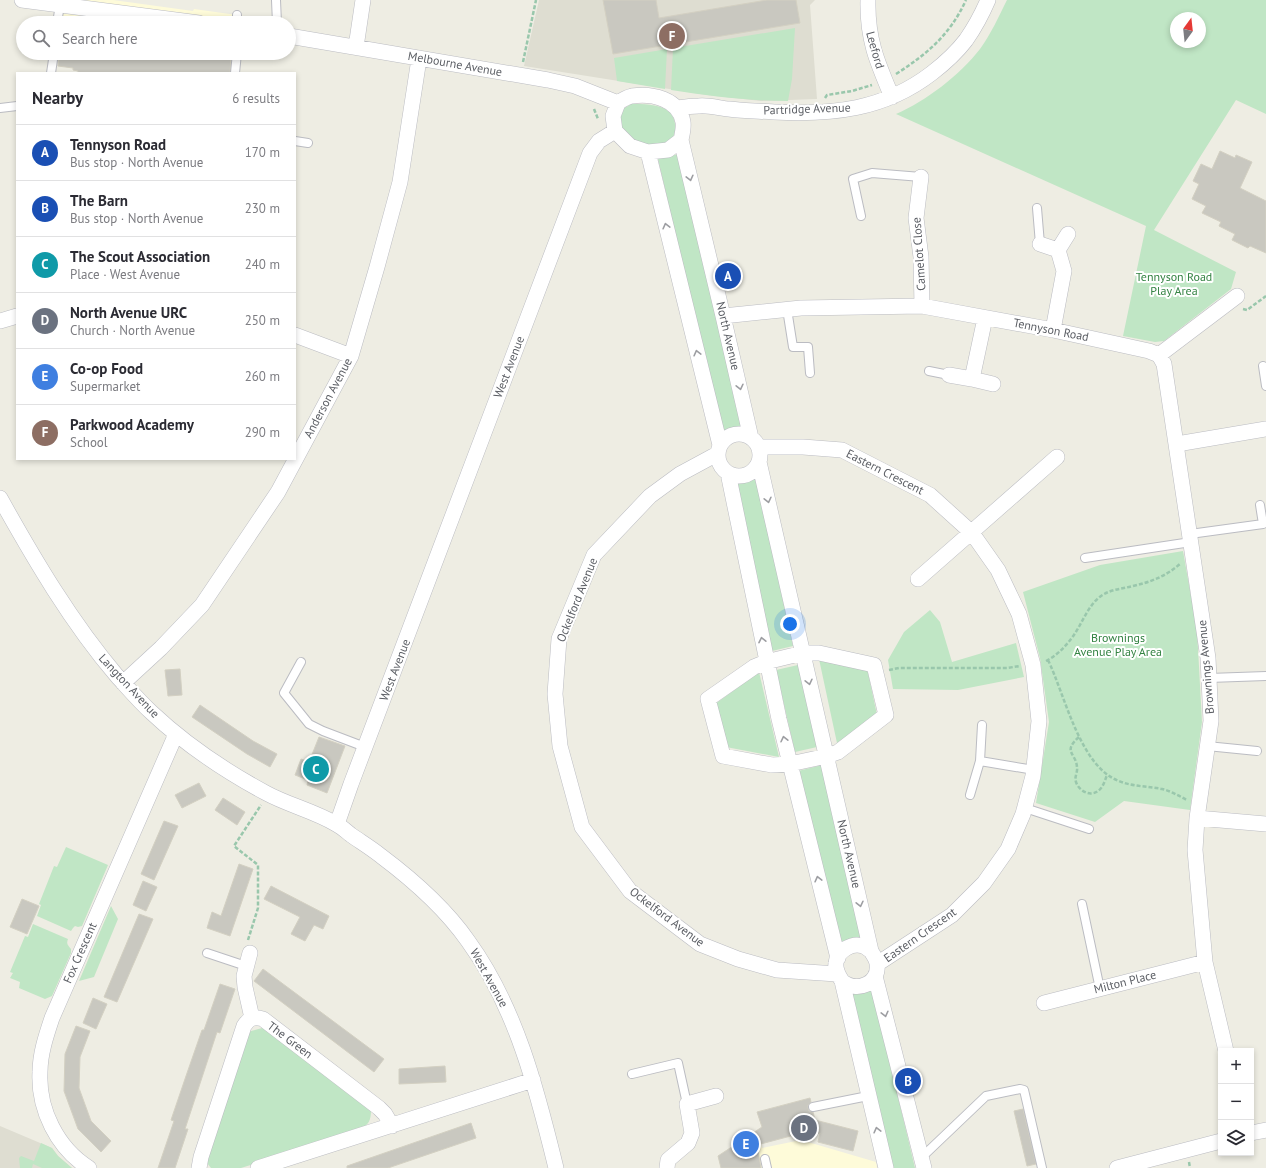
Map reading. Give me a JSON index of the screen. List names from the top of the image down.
{
  "streets": {
    "street": [
      "Leeford",
      "Melbourne Avenue",
      "Partridge Avenue",
      "Camelot Close",
      "Tennyson Road",
      "North Avenue",
      "West Avenue",
      "Anderson Avenue",
      "Eastern Crescent",
      "Ockelford Avenue",
      "Brownings Avenue",
      "Langton Avenue",
      "Fox Crescent",
      "Milton Place",
      "The Green"
    ]
  },
  "crossings": [
    ["Leeford", "Partridge Avenue"],
    ["Melbourne Avenue", "Partridge Avenue"],
    ["Melbourne Avenue", "North Avenue"],
    ["Melbourne Avenue", "West Avenue"],
    ["Melbourne Avenue", "Anderson Avenue"],
    ["Partridge Avenue", "North Avenue"],
    ["Partridge Avenue", "West Avenue"],
    ["Camelot Close", "Tennyson Road"],
    ["Tennyson Road", "North Avenue"],
    ["Tennyson Road", "Brownings Avenue"],
    ["North Avenue", "West Avenue"],
    ["North Avenue", "Eastern Crescent"],
    ["North Avenue", "Ockelford Avenue"],
    ["West Avenue", "Langton Avenue"],
    ["Anderson Avenue", "Langton Avenue"],
    ["Eastern Crescent", "Ockelford Avenue"],
    ["Brownings Avenue", "Milton Place"],
    ["Langton Avenue", "Fox Crescent"]
  ],
  "parks": ["Tennyson Road Play Area", "Brownings Avenue Play Area"],
  "north": "top",
  "page": {
    "search": "Search here",
    "pins": [
      "F",
      "A",
      "C",
      "B",
      "D",
      "E"
    ],
    "heading": ["Nearby", "6 results"],
    "list": [
      {
        "mark": "A",
        "name": "Tennyson Road",
        "note": "Bus stop · North Avenue",
        "value": "170 m"
      },
      {
        "mark": "B",
        "name": "The Barn",
        "note": "Bus stop · North Avenue",
        "value": "230 m"
      },
      {
        "mark": "C",
        "name": "The Scout Association",
        "note": "Place · West Avenue",
        "value": "240 m"
      },
      {
        "mark": "D",
        "name": "North Avenue URC",
        "note": "Church · North Avenue",
        "value": "250 m"
      },
      {
        "mark": "E",
        "name": "Co-op Food",
        "note": "Supermarket",
        "value": "260 m"
      },
      {
        "mark": "F",
        "name": "Parkwood Academy",
        "note": "School",
        "value": "290 m"
      }
    ],
    "map_buttons": ["+", "−"]
  }
}
